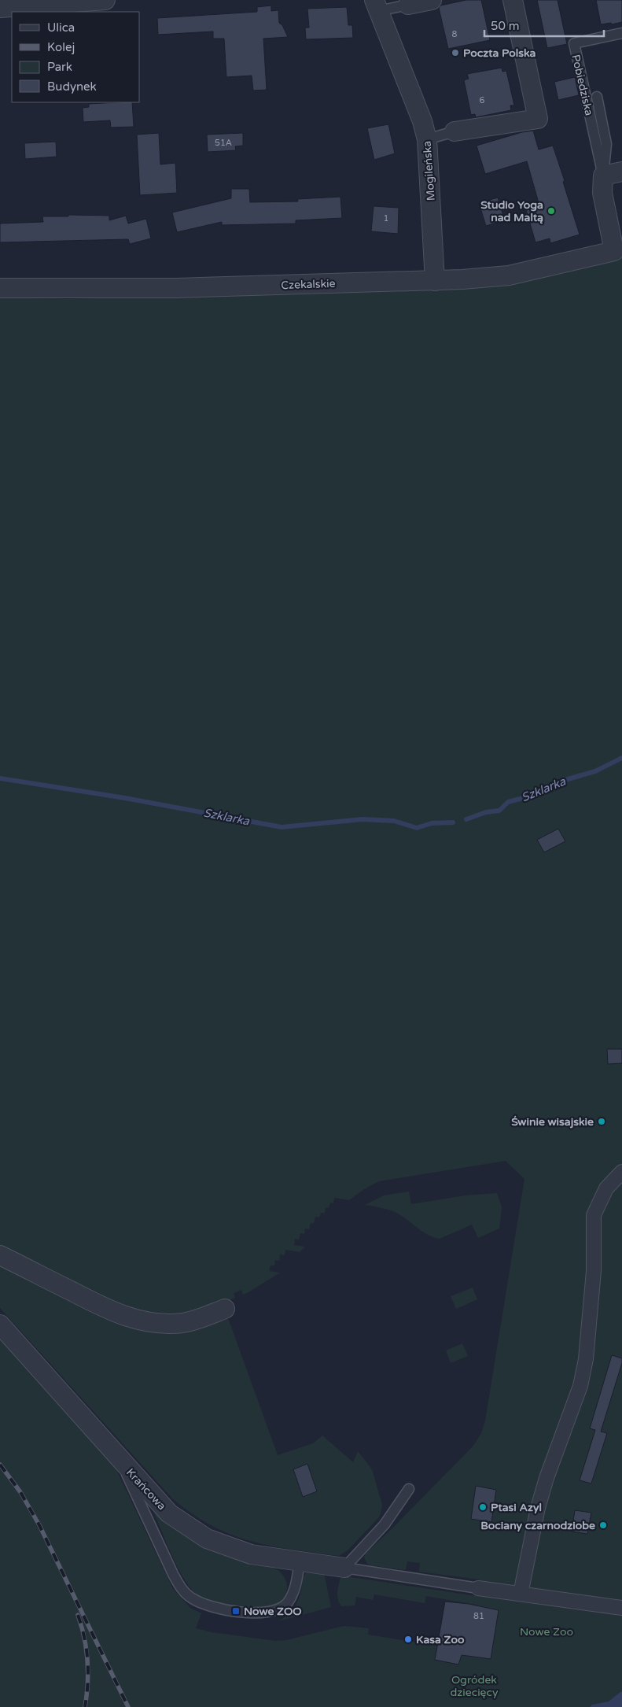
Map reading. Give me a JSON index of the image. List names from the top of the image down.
{
  "streets": {
    "street": [
      "Pobiedziska",
      "Mogileńska",
      "Czekalskie",
      "Krańcowa"
    ]
  },
  "crossings": [
    ["Pobiedziska", "Czekalskie"],
    ["Mogileńska", "Czekalskie"]
  ],
  "water": ["Szklarka"],
  "parks": ["Nowe Zoo", "Ogródek dziecięcy"],
  "places": {
    "other": [
      "Poczta Polska",
      "Studio Yoga nad Maltą",
      "Świnie wisajskie",
      "Ptasi Azyl",
      "Bociany czarnodziobe",
      "Kasa Zoo"
    ],
    "transit": ["Nowe ZOO"]
  },
  "house_numbers": [
    "8",
    "6",
    "51A",
    "1",
    "81"
  ],
  "legend": [
    "Ulica",
    "Kolej",
    "Park",
    "Budynek"
  ],
  "scale_bar": "50 m"
}
